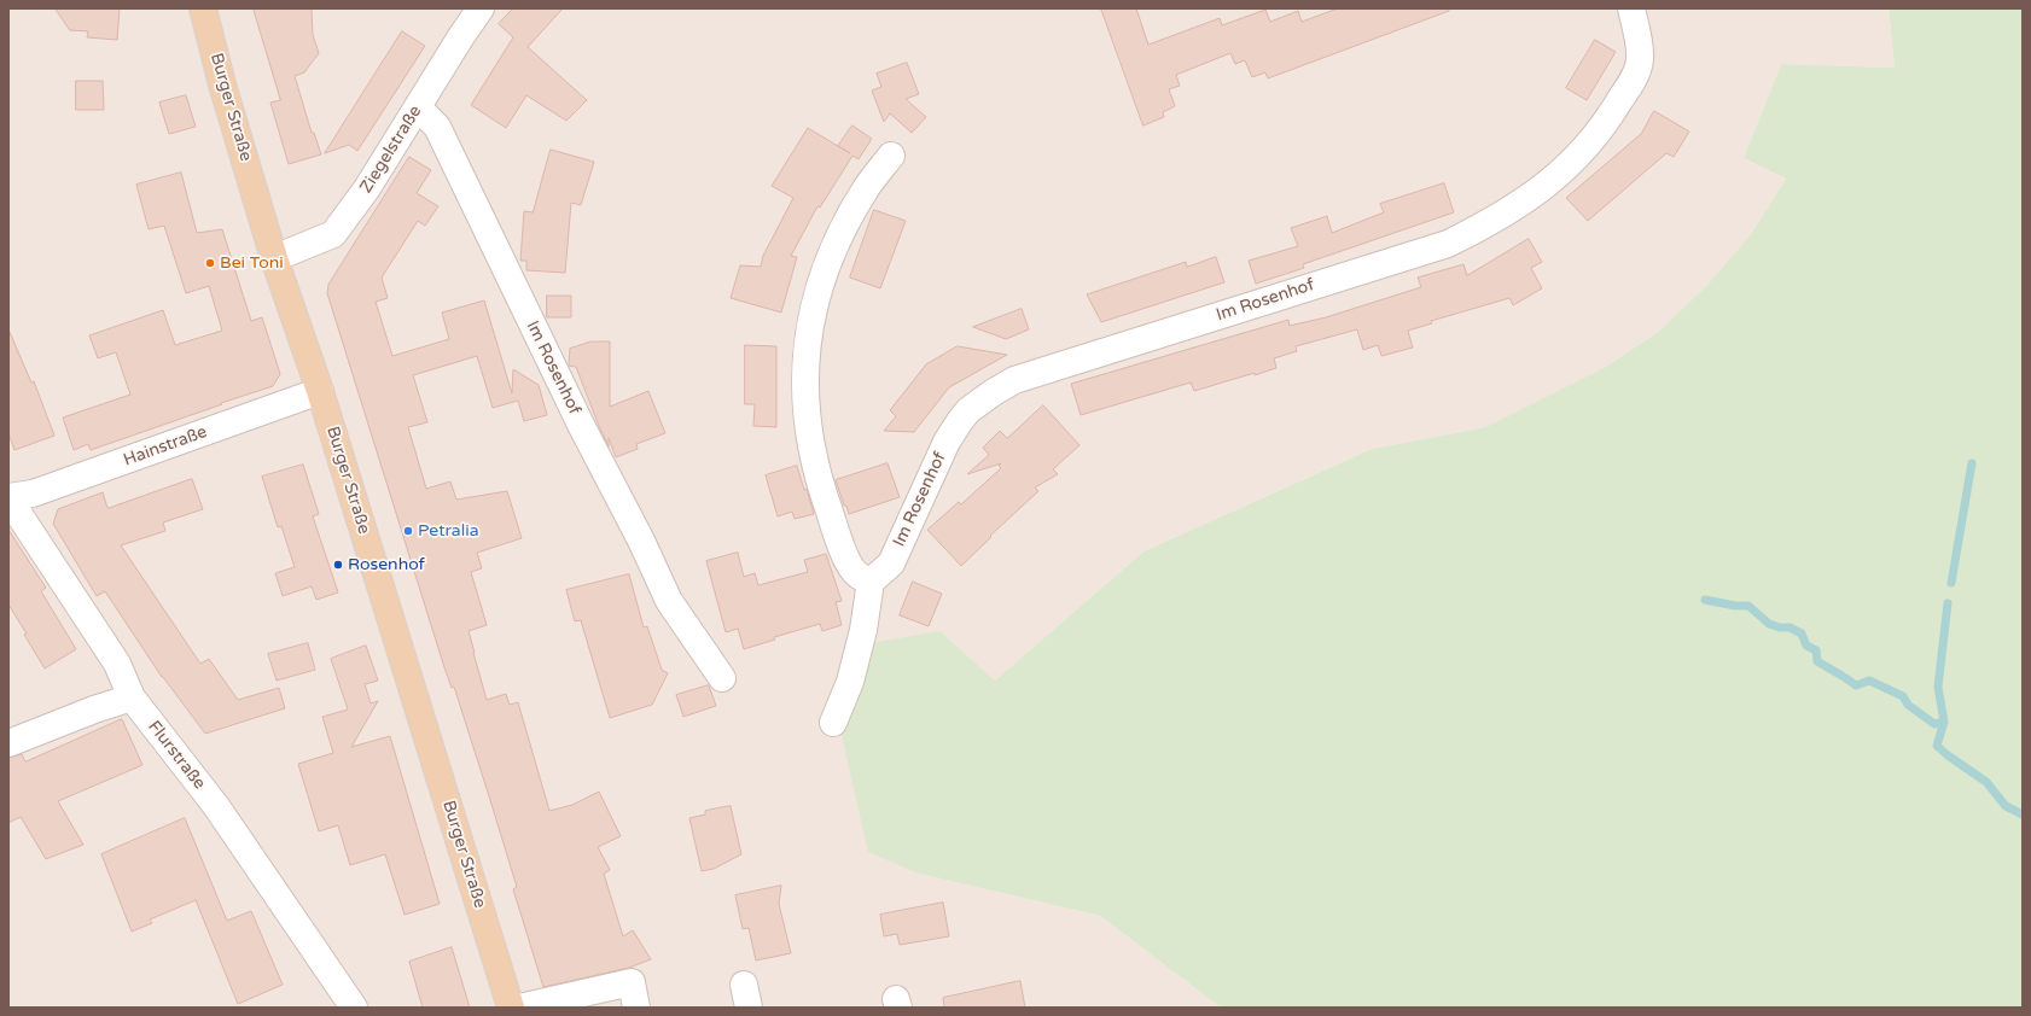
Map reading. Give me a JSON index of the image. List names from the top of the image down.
{
  "streets": {
    "main road": ["Burger Straße"],
    "street": [
      "Ziegelstraße",
      "Im Rosenhof",
      "Hainstraße",
      "Flurstraße"
    ]
  },
  "crossings": [
    ["Burger Straße", "Ziegelstraße"],
    ["Burger Straße", "Hainstraße"],
    ["Ziegelstraße", "Im Rosenhof"],
    ["Hainstraße", "Flurstraße"]
  ],
  "places": ["Bei Toni", "Petralia", "Rosenhof"]
}
